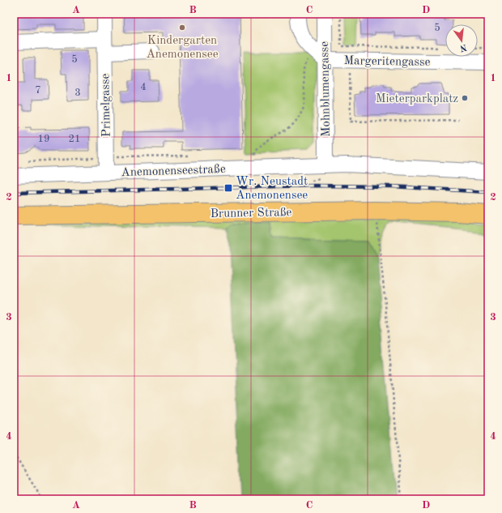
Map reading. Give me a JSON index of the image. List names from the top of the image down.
{
  "streets": {
    "main road": ["Brunner Straße"],
    "street": [
      "Margeritengasse",
      "Mohnblumengasse",
      "Primelgasse",
      "Anemonenseestraße"
    ]
  },
  "crossings": [
    ["Margeritengasse", "Mohnblumengasse"],
    ["Mohnblumengasse", "Anemonenseestraße"],
    ["Primelgasse", "Anemonenseestraße"]
  ],
  "places": {
    "other": ["Kindergarten Anemonensee", "Mieterparkplatz"],
    "transit": ["Wr. Neustadt Anemonensee"]
  },
  "house_numbers": [
    "5",
    "5",
    "4",
    "7",
    "3",
    "19",
    "21"
  ],
  "north": "bottom",
  "grid": {
    "columns": [
      "A",
      "B",
      "C",
      "D"
    ],
    "rows": [
      "1",
      "2",
      "3",
      "4"
    ]
  }
}
